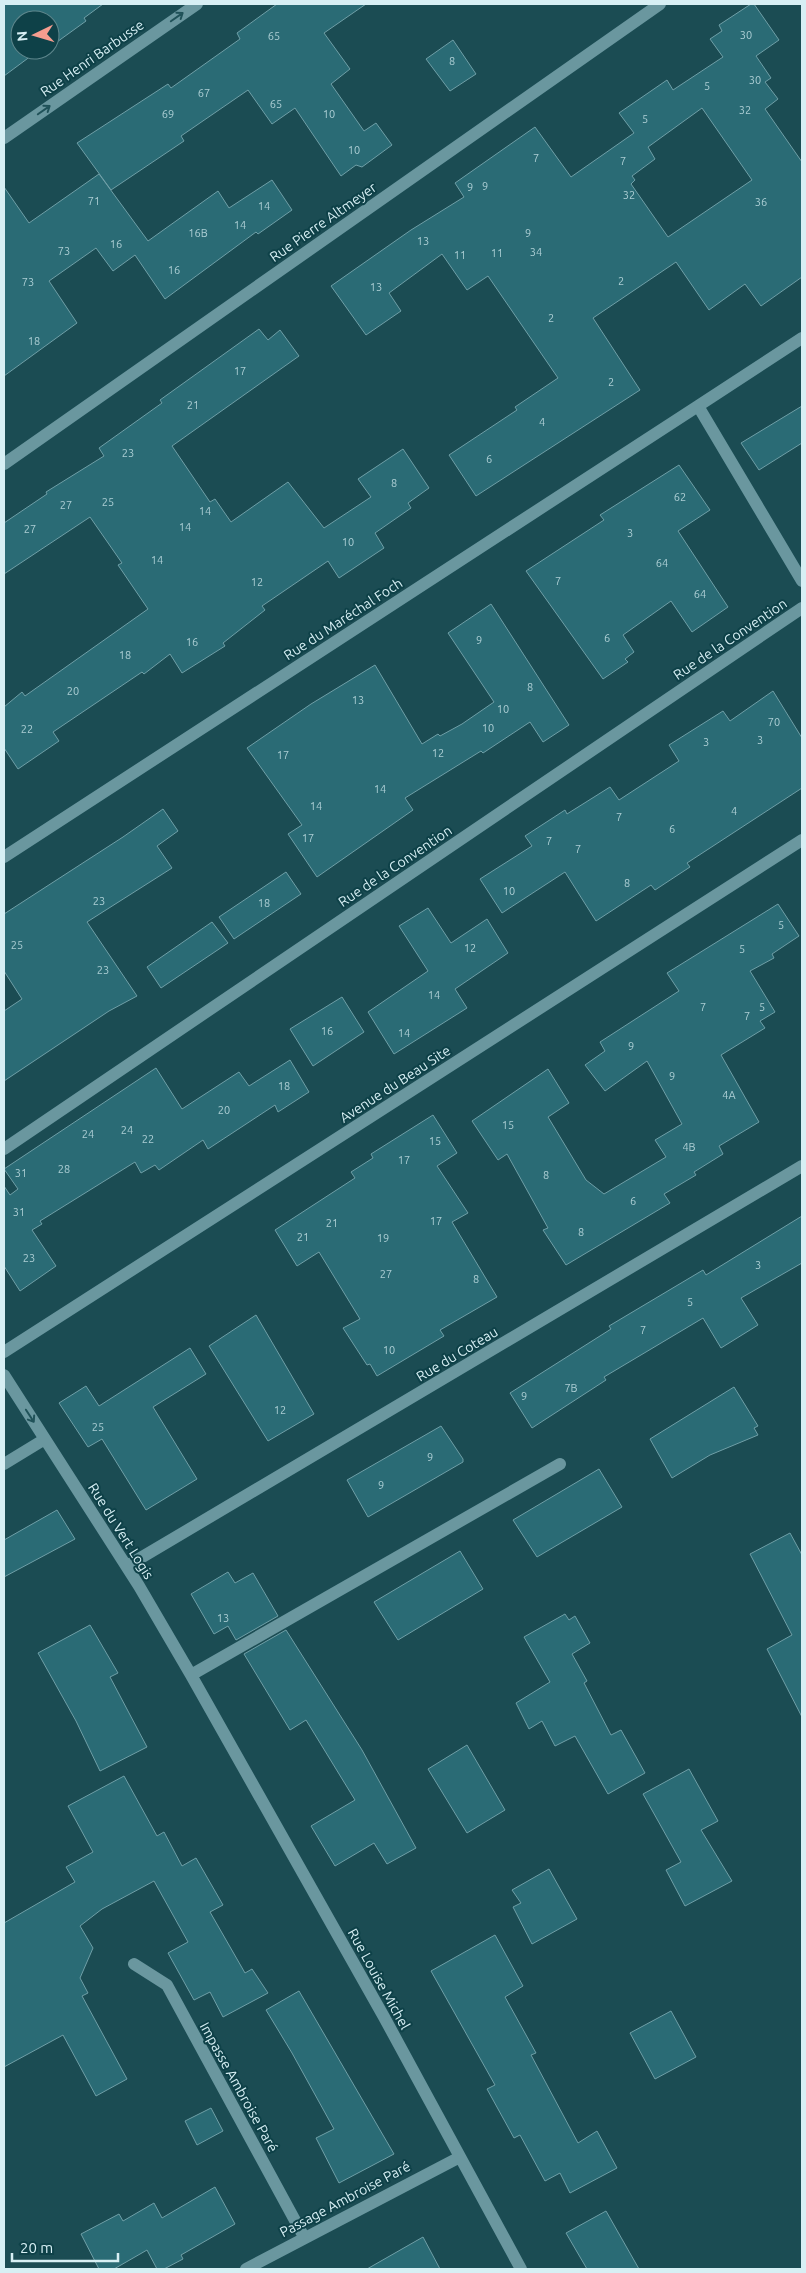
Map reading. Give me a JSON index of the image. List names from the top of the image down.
{
  "streets": {
    "street": [
      "Rue Henri Barbusse",
      "Rue Pierre Altmeyer",
      "Rue du Maréchal Foch",
      "Rue de la Convention",
      "Avenue du Beau Site",
      "Rue du Coteau",
      "Rue du Vert Logis",
      "Rue Louise Michel",
      "Impasse Ambroise Paré",
      "Passage Ambroise Paré"
    ]
  },
  "crossings": [
    ["Rue du Coteau", "Rue du Vert Logis"],
    ["Rue du Vert Logis", "Rue Louise Michel"],
    ["Rue Louise Michel", "Passage Ambroise Paré"],
    ["Impasse Ambroise Paré", "Passage Ambroise Paré"]
  ],
  "one_way": ["Rue Henri Barbusse"],
  "house_numbers": [
    "30",
    "65",
    "8",
    "30",
    "5",
    "67",
    "65",
    "32",
    "69",
    "10",
    "5",
    "10",
    "7",
    "7",
    "9",
    "9",
    "32",
    "71",
    "36",
    "14",
    "14",
    "16B",
    "9",
    "13",
    "16",
    "73",
    "34",
    "11",
    "11",
    "16",
    "2",
    "73",
    "13",
    "2",
    "18",
    "17",
    "2",
    "21",
    "4",
    "23",
    "6",
    "8",
    "62",
    "25",
    "27",
    "14",
    "14",
    "27",
    "3",
    "10",
    "14",
    "64",
    "7",
    "12",
    "64",
    "6",
    "9",
    "16",
    "18",
    "8",
    "20",
    "13",
    "10",
    "70",
    "10",
    "22",
    "3",
    "3",
    "12",
    "17",
    "14",
    "14",
    "4",
    "7",
    "6",
    "17",
    "7",
    "7",
    "8",
    "10",
    "23",
    "18",
    "5",
    "25",
    "12",
    "5",
    "23",
    "14",
    "7",
    "5",
    "7",
    "16",
    "14",
    "9",
    "9",
    "18",
    "4A",
    "20",
    "15",
    "24",
    "24",
    "22",
    "15",
    "4B",
    "17",
    "28",
    "31",
    "8",
    "6",
    "31",
    "17",
    "21",
    "8",
    "21",
    "19",
    "23",
    "3",
    "27",
    "8",
    "5",
    "7",
    "10",
    "7B",
    "9",
    "12",
    "25",
    "9",
    "9",
    "13"
  ],
  "scale_bar": "20 m",
  "north": "left"
}
